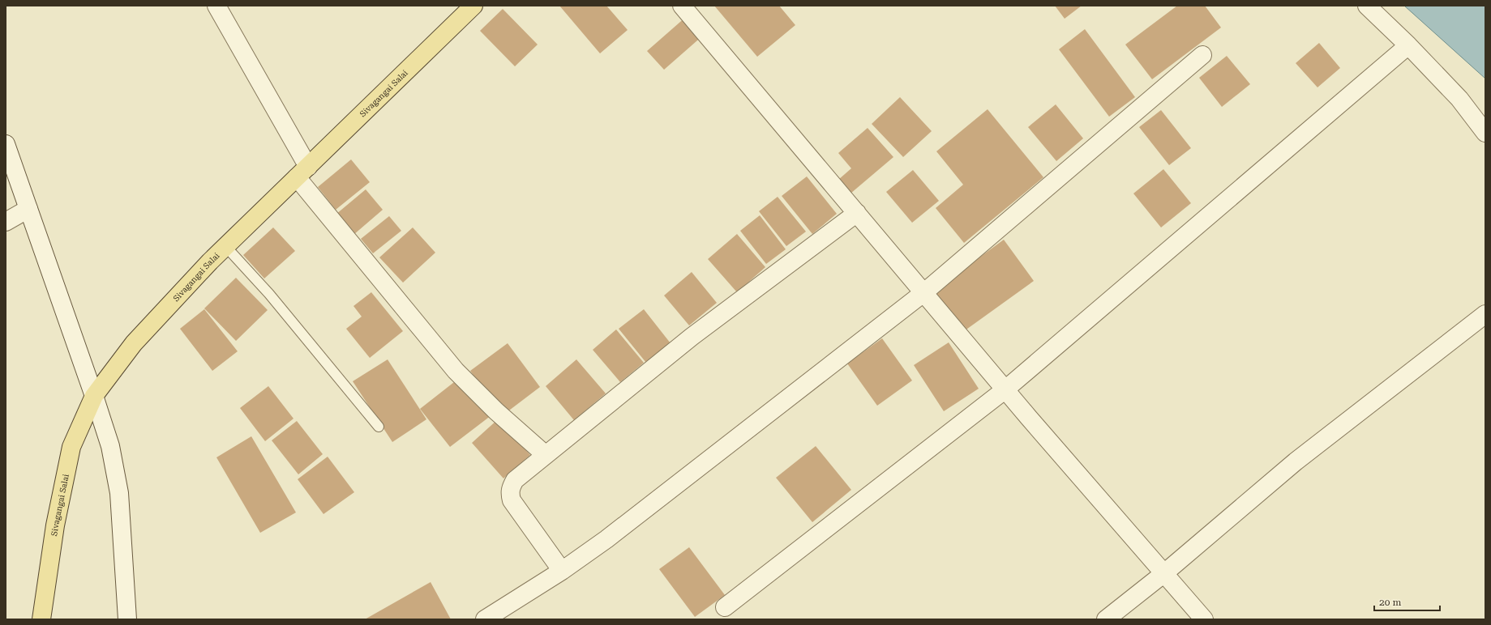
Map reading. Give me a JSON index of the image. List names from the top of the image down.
{
  "streets": {
    "main road": ["Sivagangai Salai"]
  },
  "scale_bar": "20 m"
}
